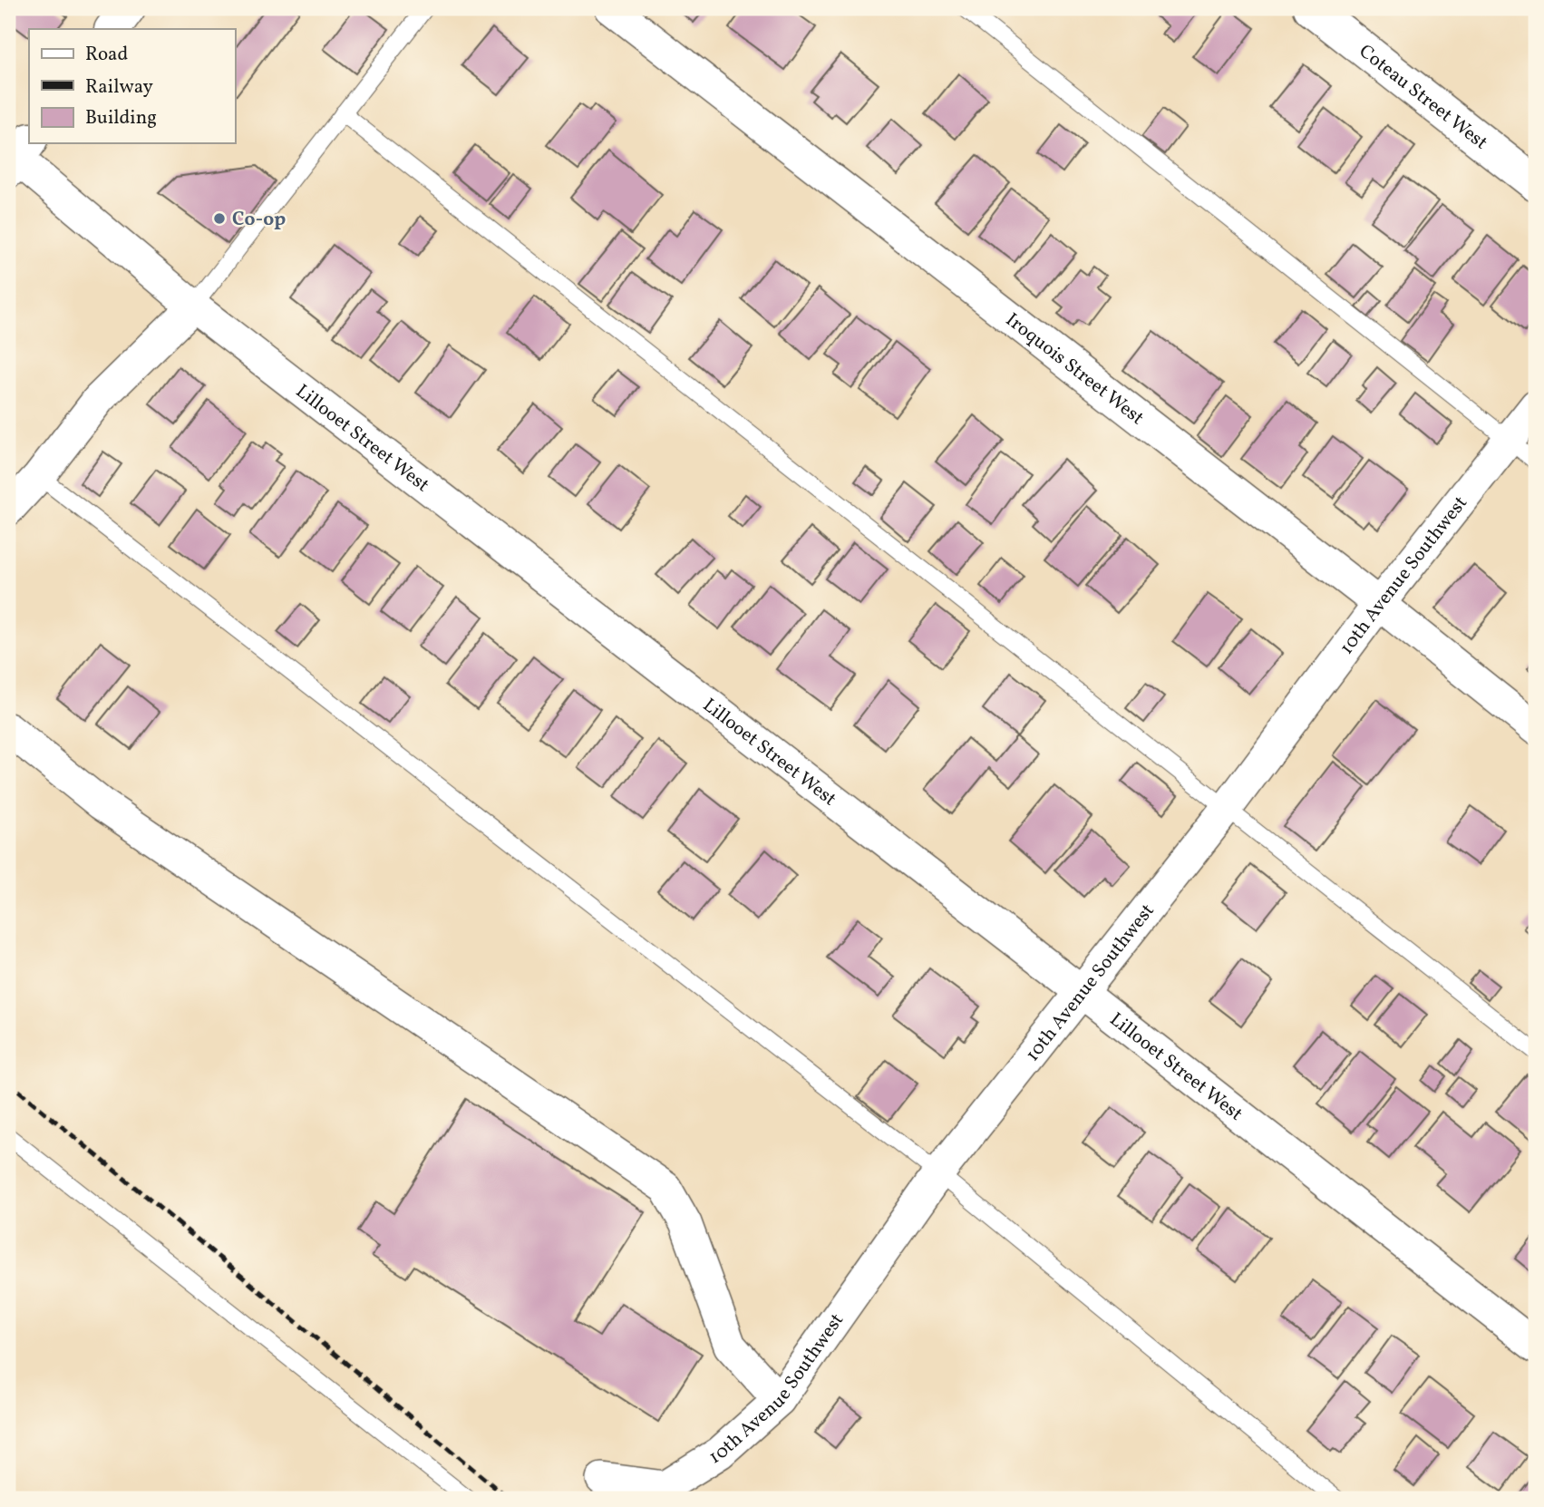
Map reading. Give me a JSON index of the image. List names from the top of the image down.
{
  "streets": {
    "street": [
      "Coteau Street West",
      "Iroquois Street West",
      "Lillooet Street West",
      "10th Avenue Southwest"
    ]
  },
  "crossings": [
    ["Iroquois Street West", "10th Avenue Southwest"],
    ["Lillooet Street West", "10th Avenue Southwest"]
  ],
  "places": ["Co-op"],
  "legend": ["Road", "Railway", "Building"]
}
